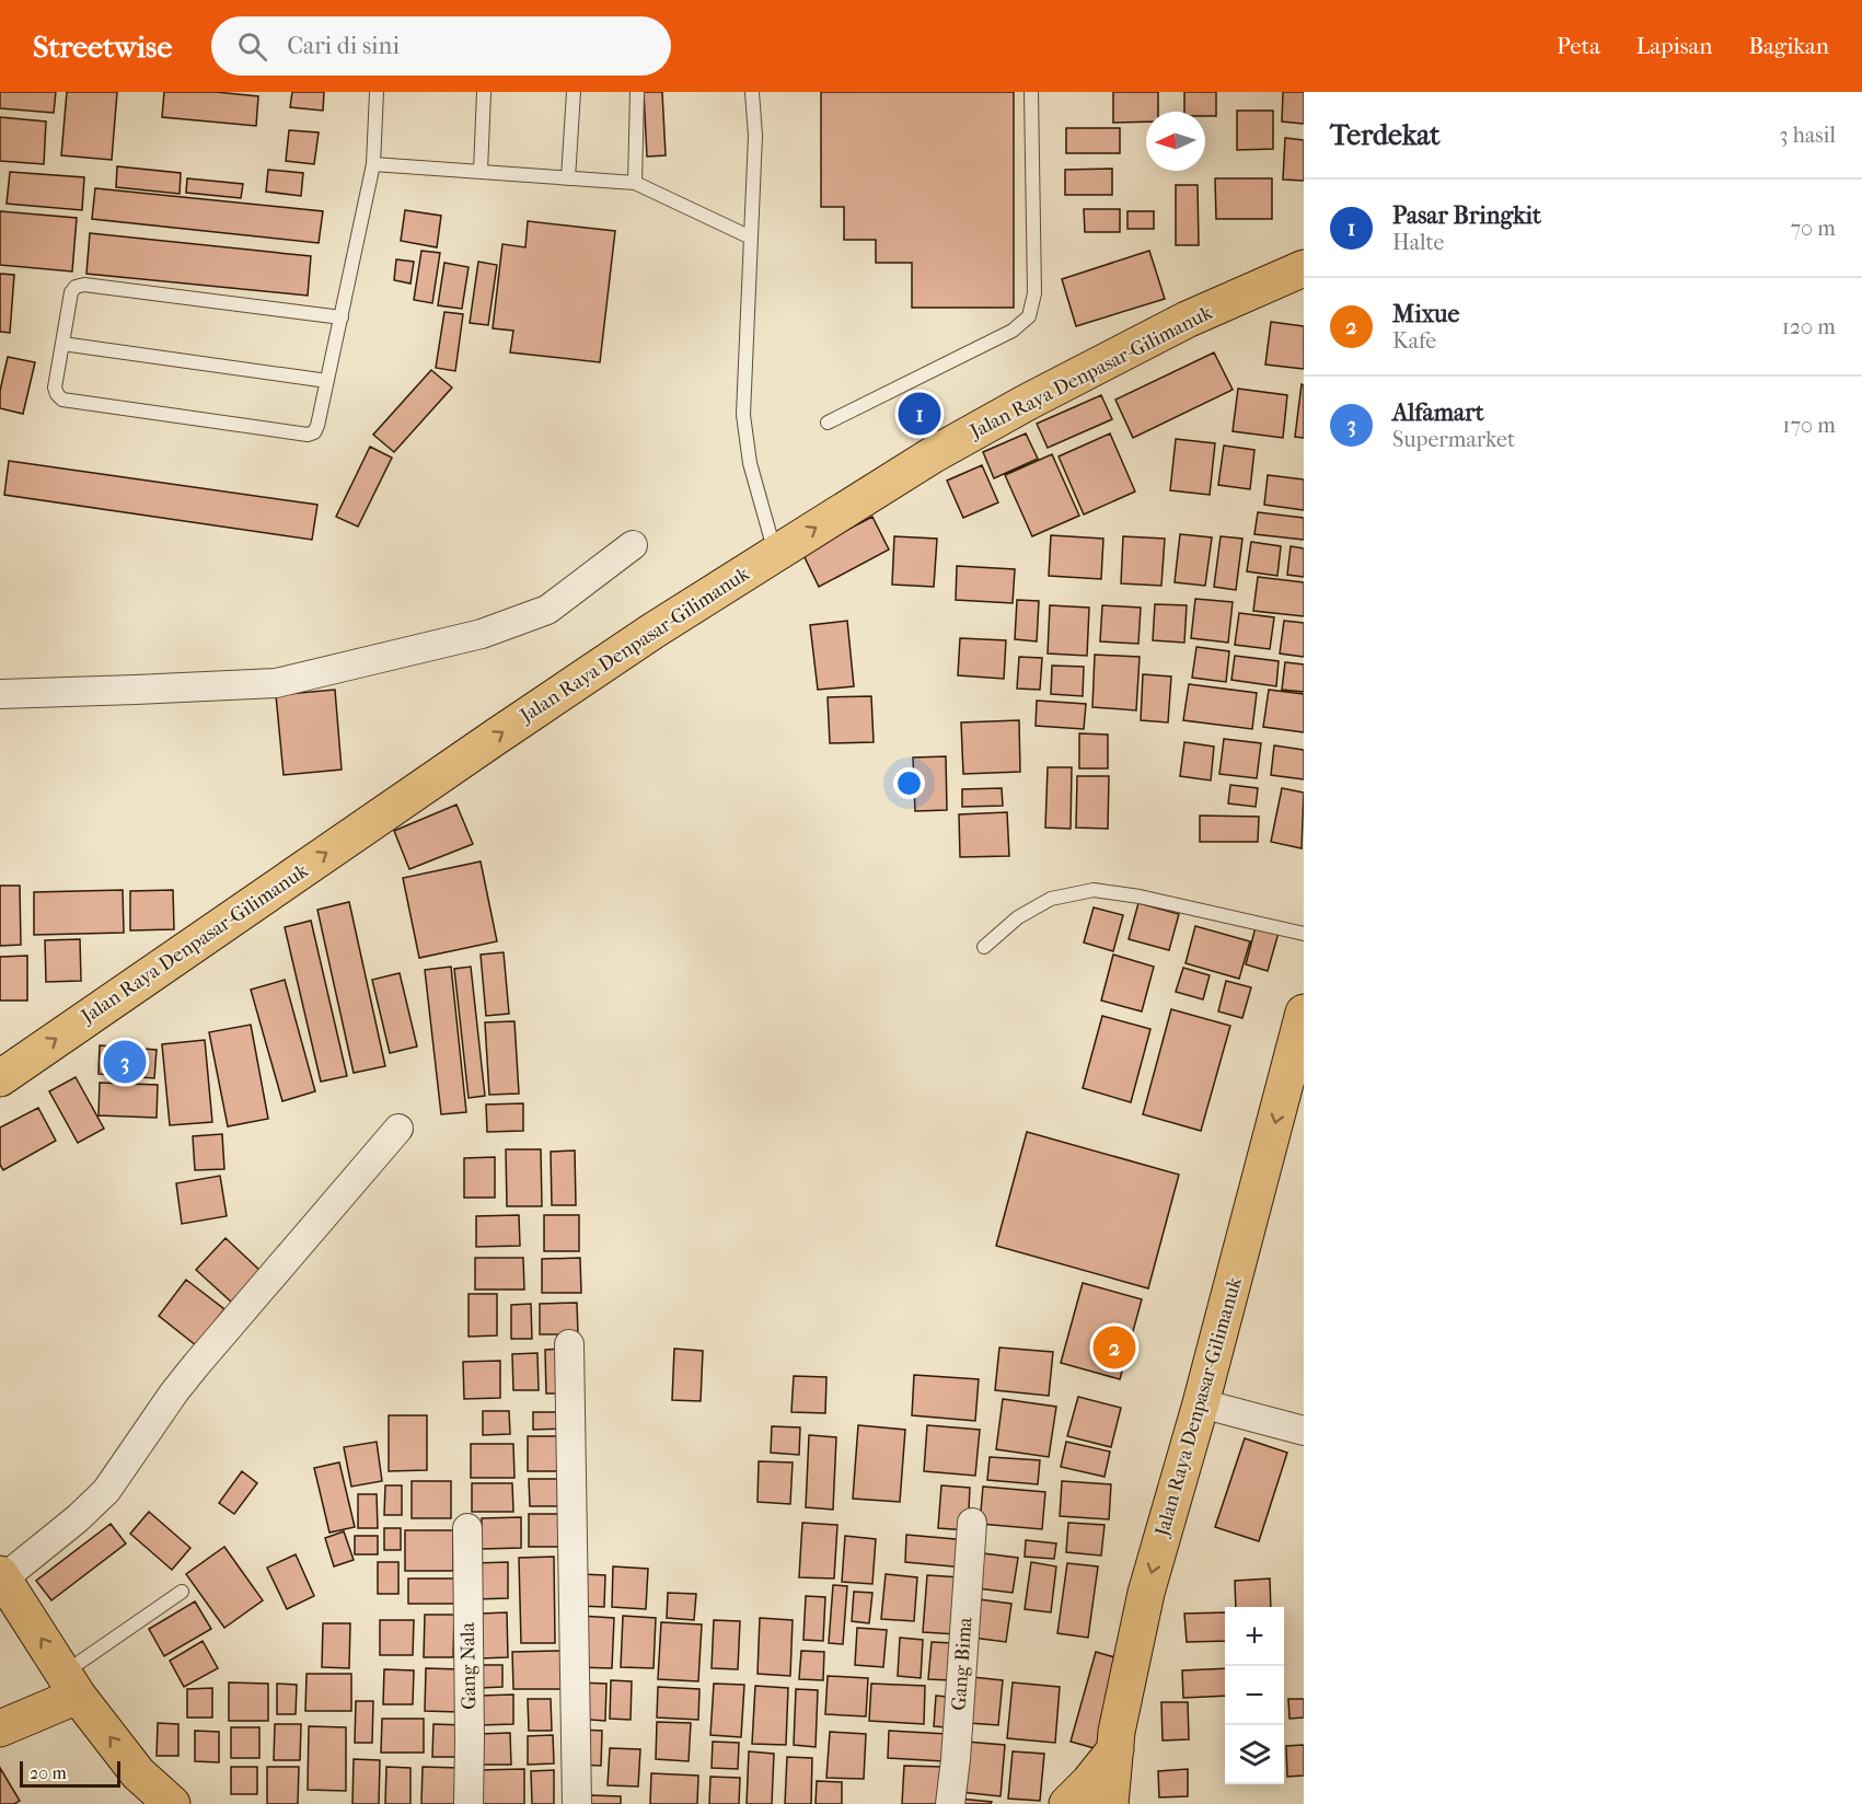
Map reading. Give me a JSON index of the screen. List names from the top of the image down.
{
  "streets": {
    "highway": ["Jalan Raya Denpasar-Gilimanuk"],
    "street": ["Gang Bima", "Gang Nala"]
  },
  "scale_bar": "20 m",
  "north": "left",
  "page": {
    "header": "Streetwise",
    "search": "Cari di sini",
    "nav": ["Peta", "Lapisan", "Bagikan"],
    "heading": ["Terdekat", "3 hasil"],
    "list": [
      {
        "mark": "1",
        "name": "Pasar Bringkit",
        "note": "Halte",
        "value": "70 m"
      },
      {
        "mark": "2",
        "name": "Mixue",
        "note": "Kafe",
        "value": "120 m"
      },
      {
        "mark": "3",
        "name": "Alfamart",
        "note": "Supermarket",
        "value": "170 m"
      }
    ],
    "pins": ["1", "3", "2"],
    "map_buttons": ["+", "−"],
    "scale": "20 m"
  }
}
